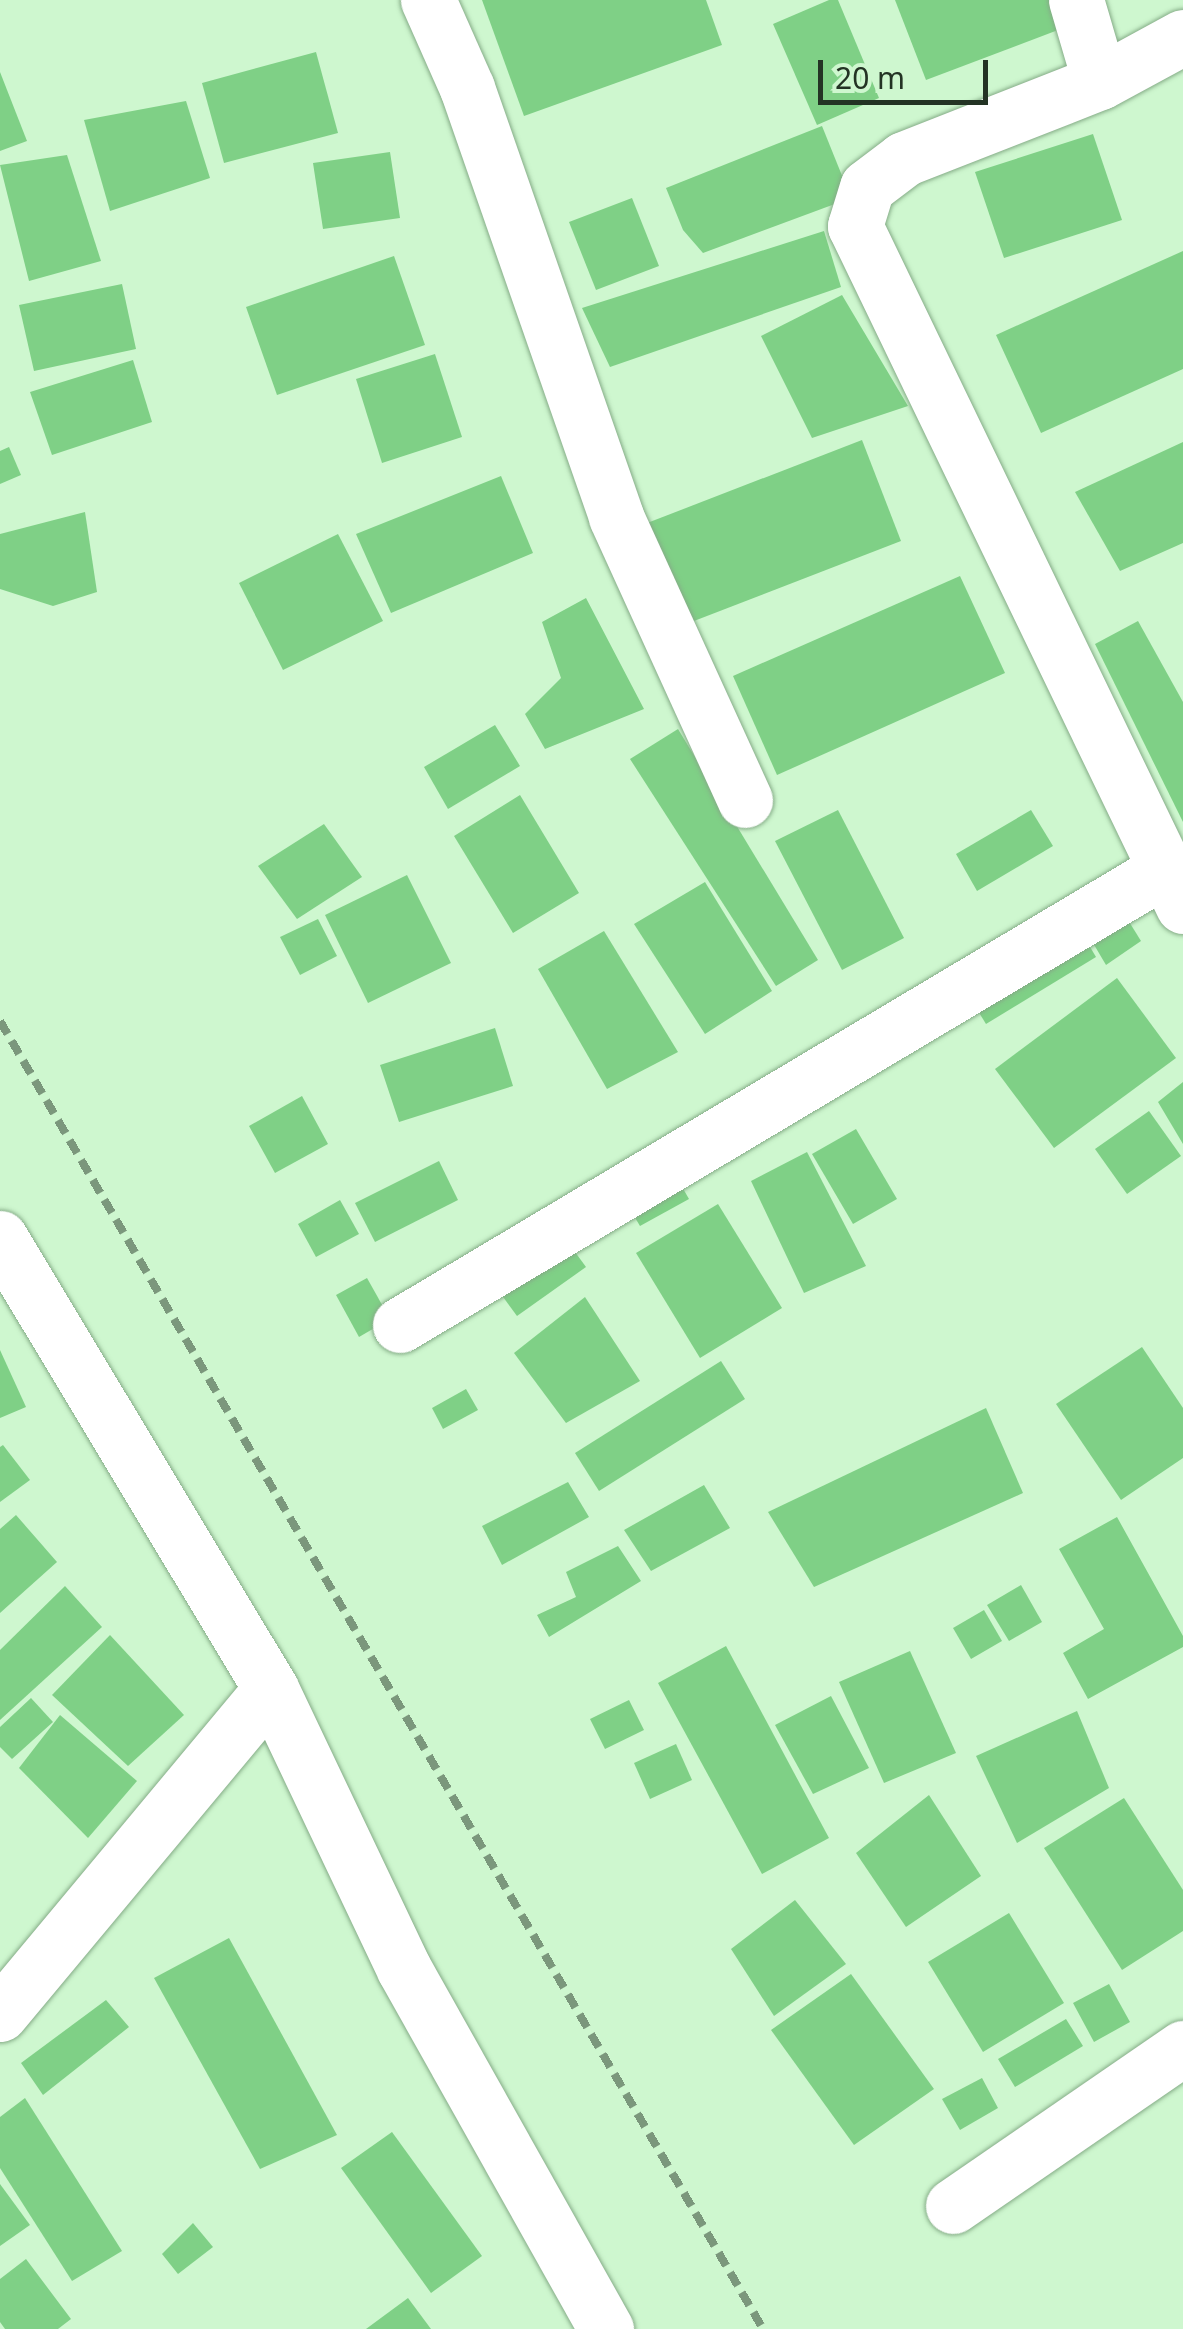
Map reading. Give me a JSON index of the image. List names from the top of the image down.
{
  "scale_bar": "20 m"
}
